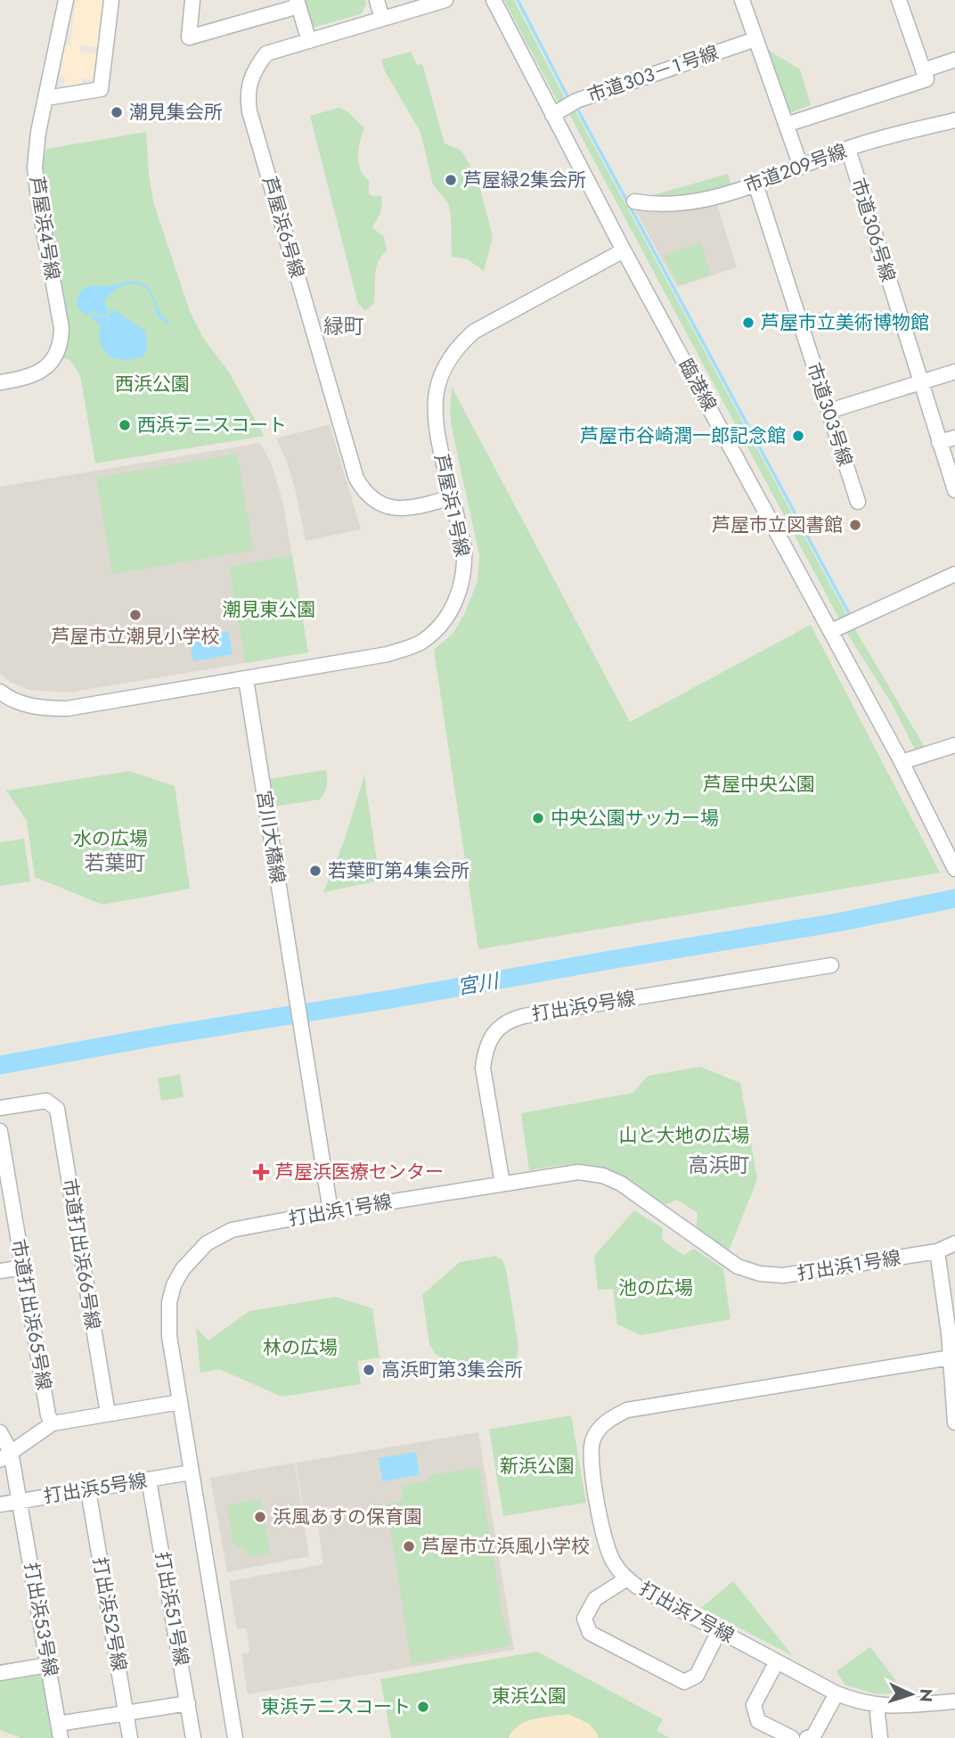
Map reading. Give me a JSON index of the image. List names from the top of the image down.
{
  "streets": {
    "street": [
      "市道３０３－１号線",
      "市道２０９号線",
      "芦屋浜６号線",
      "芦屋浜４号線",
      "市道３０６号線",
      "臨港線",
      "市道３０３号線",
      "芦屋浜１号線",
      "宮川大橋線",
      "打出浜９号線",
      "打出浜１号線",
      "市道打出浜６６号線",
      "市道打出浜６５号線",
      "打出浜５号線",
      "打出浜５１号線",
      "打出浜７号線",
      "打出浜５２号線",
      "打出浜５３号線"
    ]
  },
  "crossings": [
    ["市道３０３－１号線", "臨港線"],
    ["市道２０９号線", "市道３０６号線"],
    ["市道２０９号線", "市道３０３号線"],
    ["芦屋浜６号線", "芦屋浜１号線"],
    ["臨港線", "芦屋浜１号線"],
    ["芦屋浜１号線", "宮川大橋線"],
    ["宮川大橋線", "打出浜１号線"],
    ["打出浜９号線", "打出浜１号線"],
    ["打出浜１号線", "打出浜５号線"],
    ["打出浜５号線", "打出浜５１号線"],
    ["打出浜５号線", "打出浜５２号線"],
    ["打出浜５号線", "打出浜５３号線"]
  ],
  "districts": ["緑町", "若葉町", "高浜町"],
  "water": ["宮川"],
  "parks": [
    "西浜公園",
    "潮見東公園",
    "芦屋中央公園",
    "水の広場",
    "山と大地の広場",
    "池の広場",
    "林の広場",
    "新浜公園",
    "東浜公園"
  ],
  "places": {
    "other": [
      "潮見集会所",
      "芦屋緑２集会所",
      "芦屋市立美術博物館",
      "西浜テニスコート",
      "芦屋市谷崎潤一郎記念館",
      "芦屋市立図書館",
      "芦屋市立潮見小学校",
      "中央公園サッカー場",
      "若葉町第４集会所",
      "高浜町第３集会所",
      "浜風あすの保育園",
      "芦屋市立浜風小学校",
      "東浜テニスコート"
    ],
    "health": ["芦屋浜医療センター"]
  },
  "north": "right"
}
